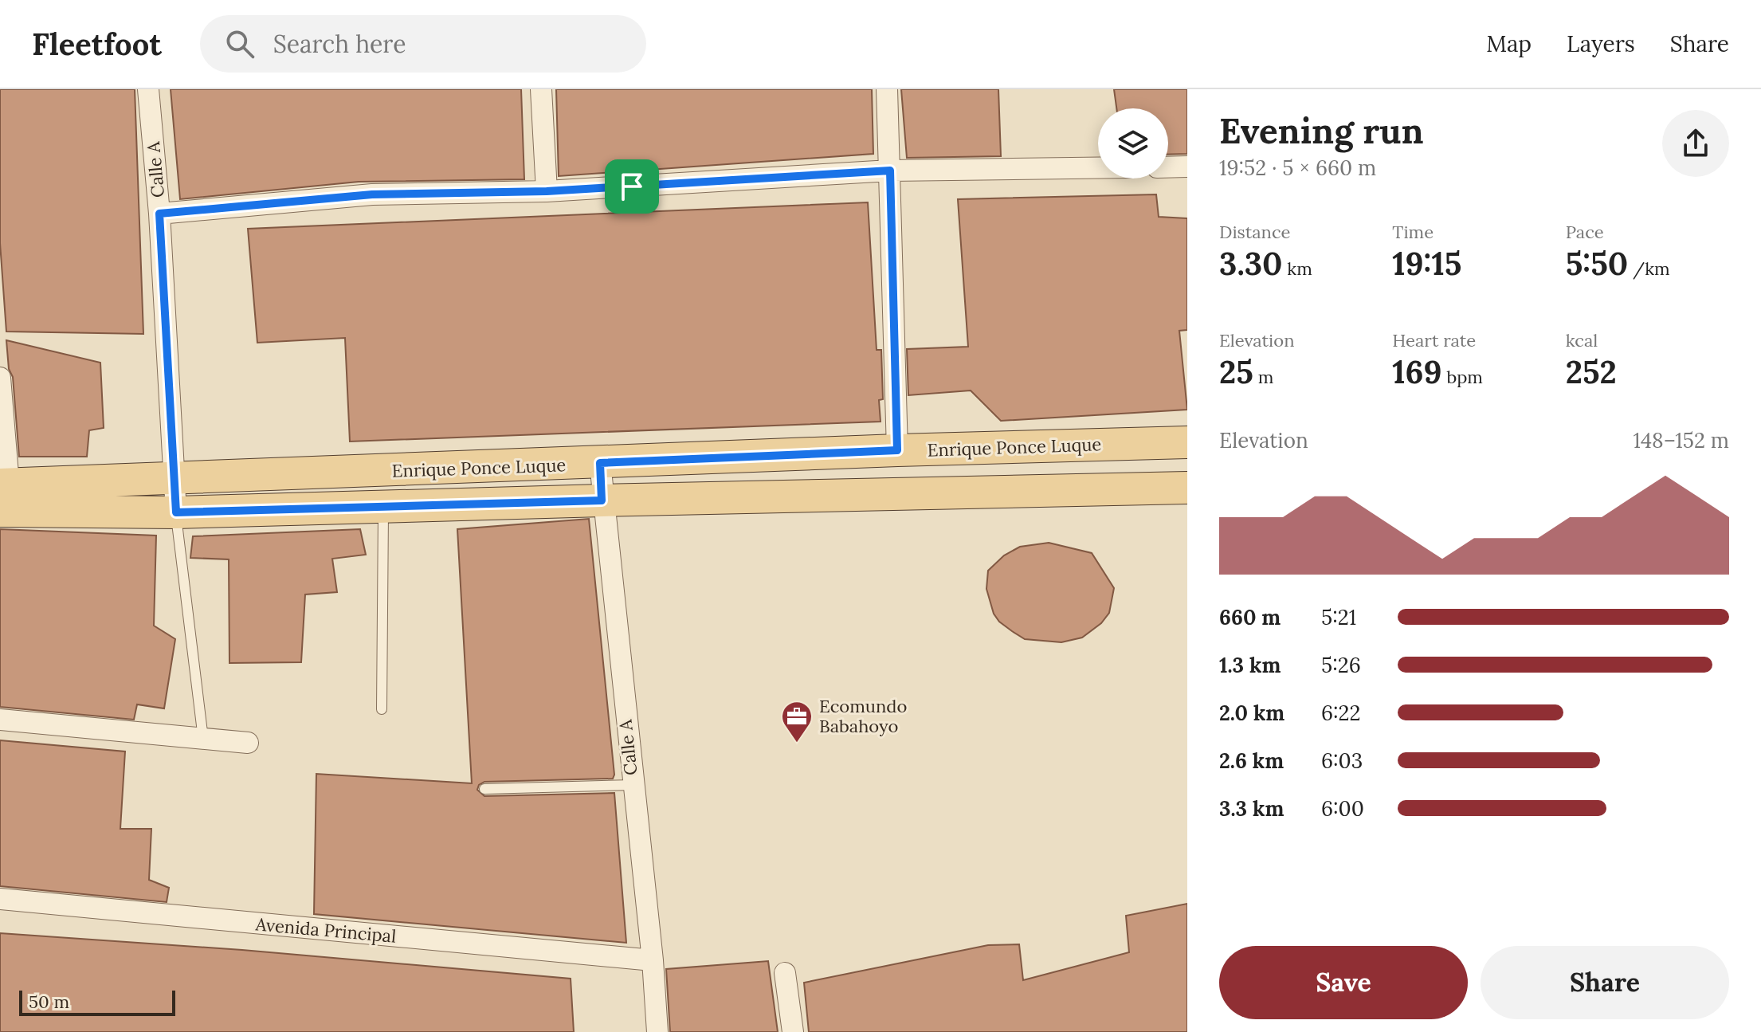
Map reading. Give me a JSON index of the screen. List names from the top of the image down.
{
  "streets": {
    "main road": ["Enrique Ponce Luque"],
    "street": ["Calle A", "Avenida Principal"]
  },
  "crossings": [
    ["Calle A", "Enrique Ponce Luque"],
    ["Calle A", "Avenida Principal"]
  ],
  "places": {
    "office": ["Ecomundo Babahoyo"]
  },
  "scale_bar": "50 m",
  "page": {
    "header": "Fleetfoot",
    "search": "Search here",
    "nav": ["Map", "Layers", "Share"],
    "heading": ["Evening run", "19:52 · 5 × 660 m"],
    "stats": [
      ["Distance", "3.30 km"],
      ["Time", "19:15"],
      ["Pace", "5:50 /km"],
      ["Elevation", "25 m"],
      ["Heart rate", "169 bpm"],
      ["kcal", "252"]
    ],
    "chart": ["Elevation", "148–152 m"],
    "list": [
      {
        "name": "660 m",
        "note": "5:21"
      },
      {
        "name": "1.3 km",
        "note": "5:26"
      },
      {
        "name": "2.0 km",
        "note": "6:22"
      },
      {
        "name": "2.6 km",
        "note": "6:03"
      },
      {
        "name": "3.3 km",
        "note": "6:00"
      }
    ],
    "buttons": ["Save", "Share"],
    "scale": "50 m"
  }
}
